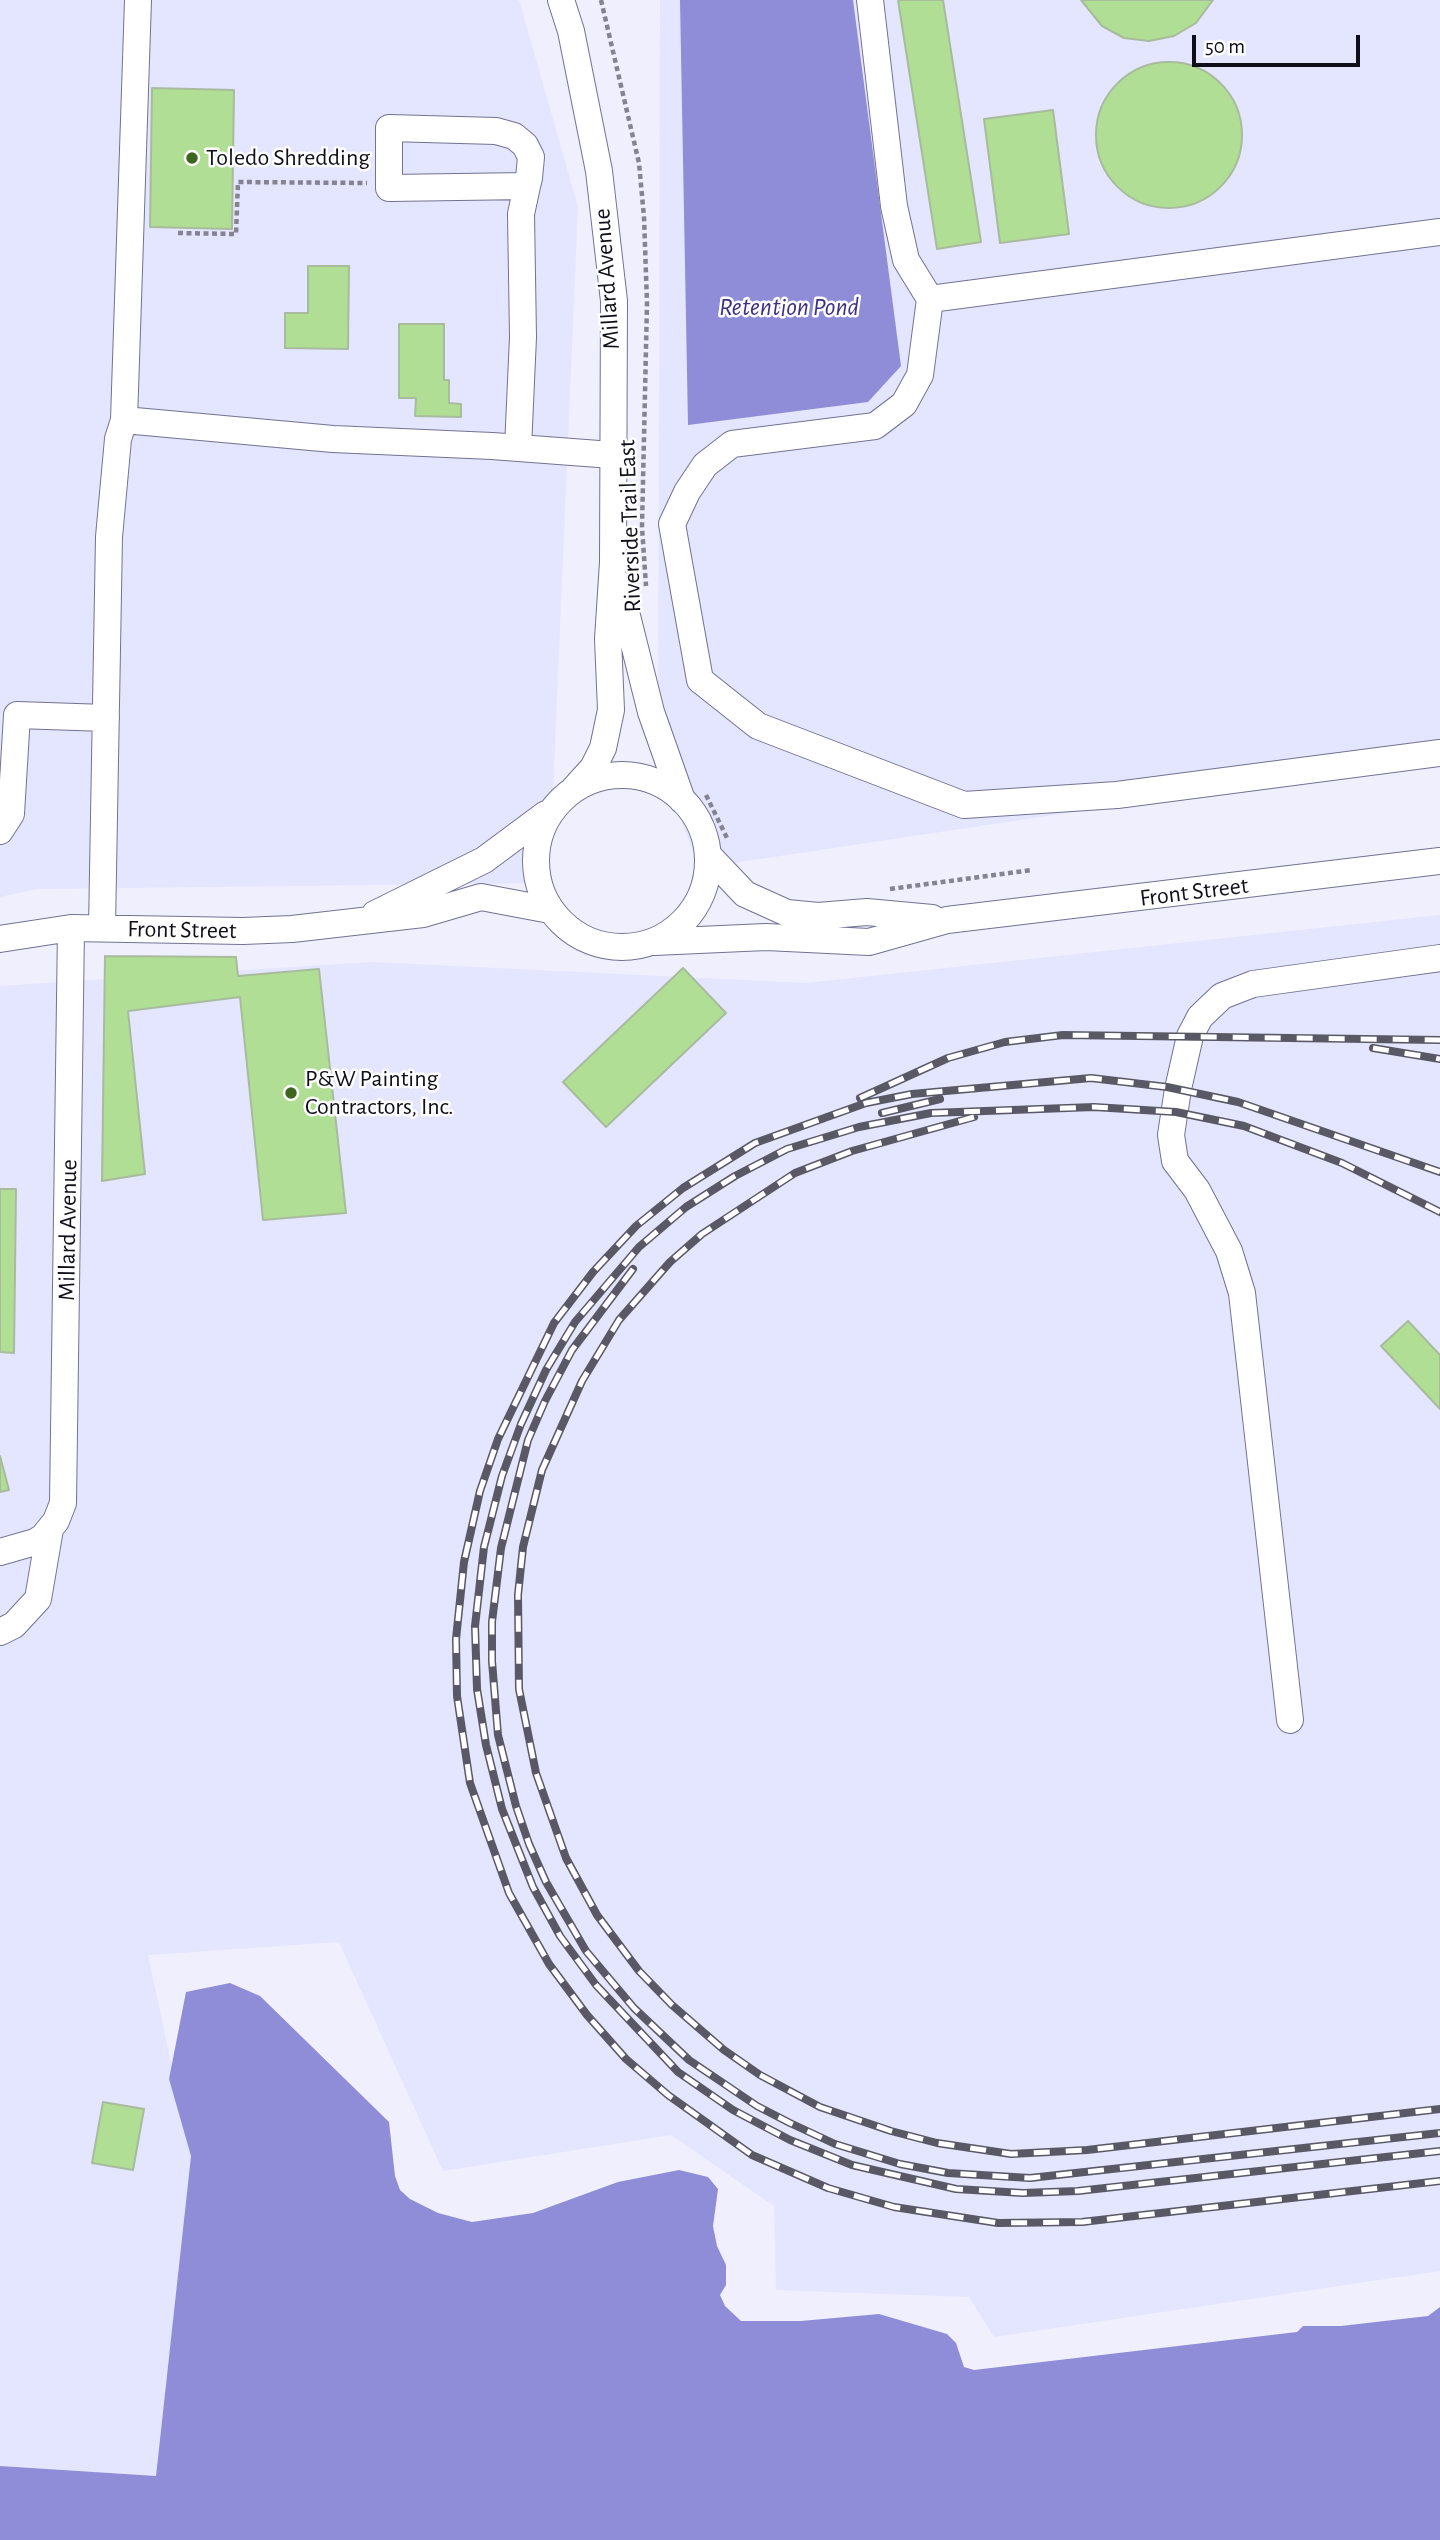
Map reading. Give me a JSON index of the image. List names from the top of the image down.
{
  "streets": {
    "street": ["Millard Avenue", "Front Street"],
    "path": ["Riverside Trail East"]
  },
  "crossings": [
    ["Millard Avenue", "Front Street"]
  ],
  "water": ["Retention Pond"],
  "places": ["Toledo Shredding", "P&W Painting Contractors, Inc."],
  "scale_bar": "50 m"
}
